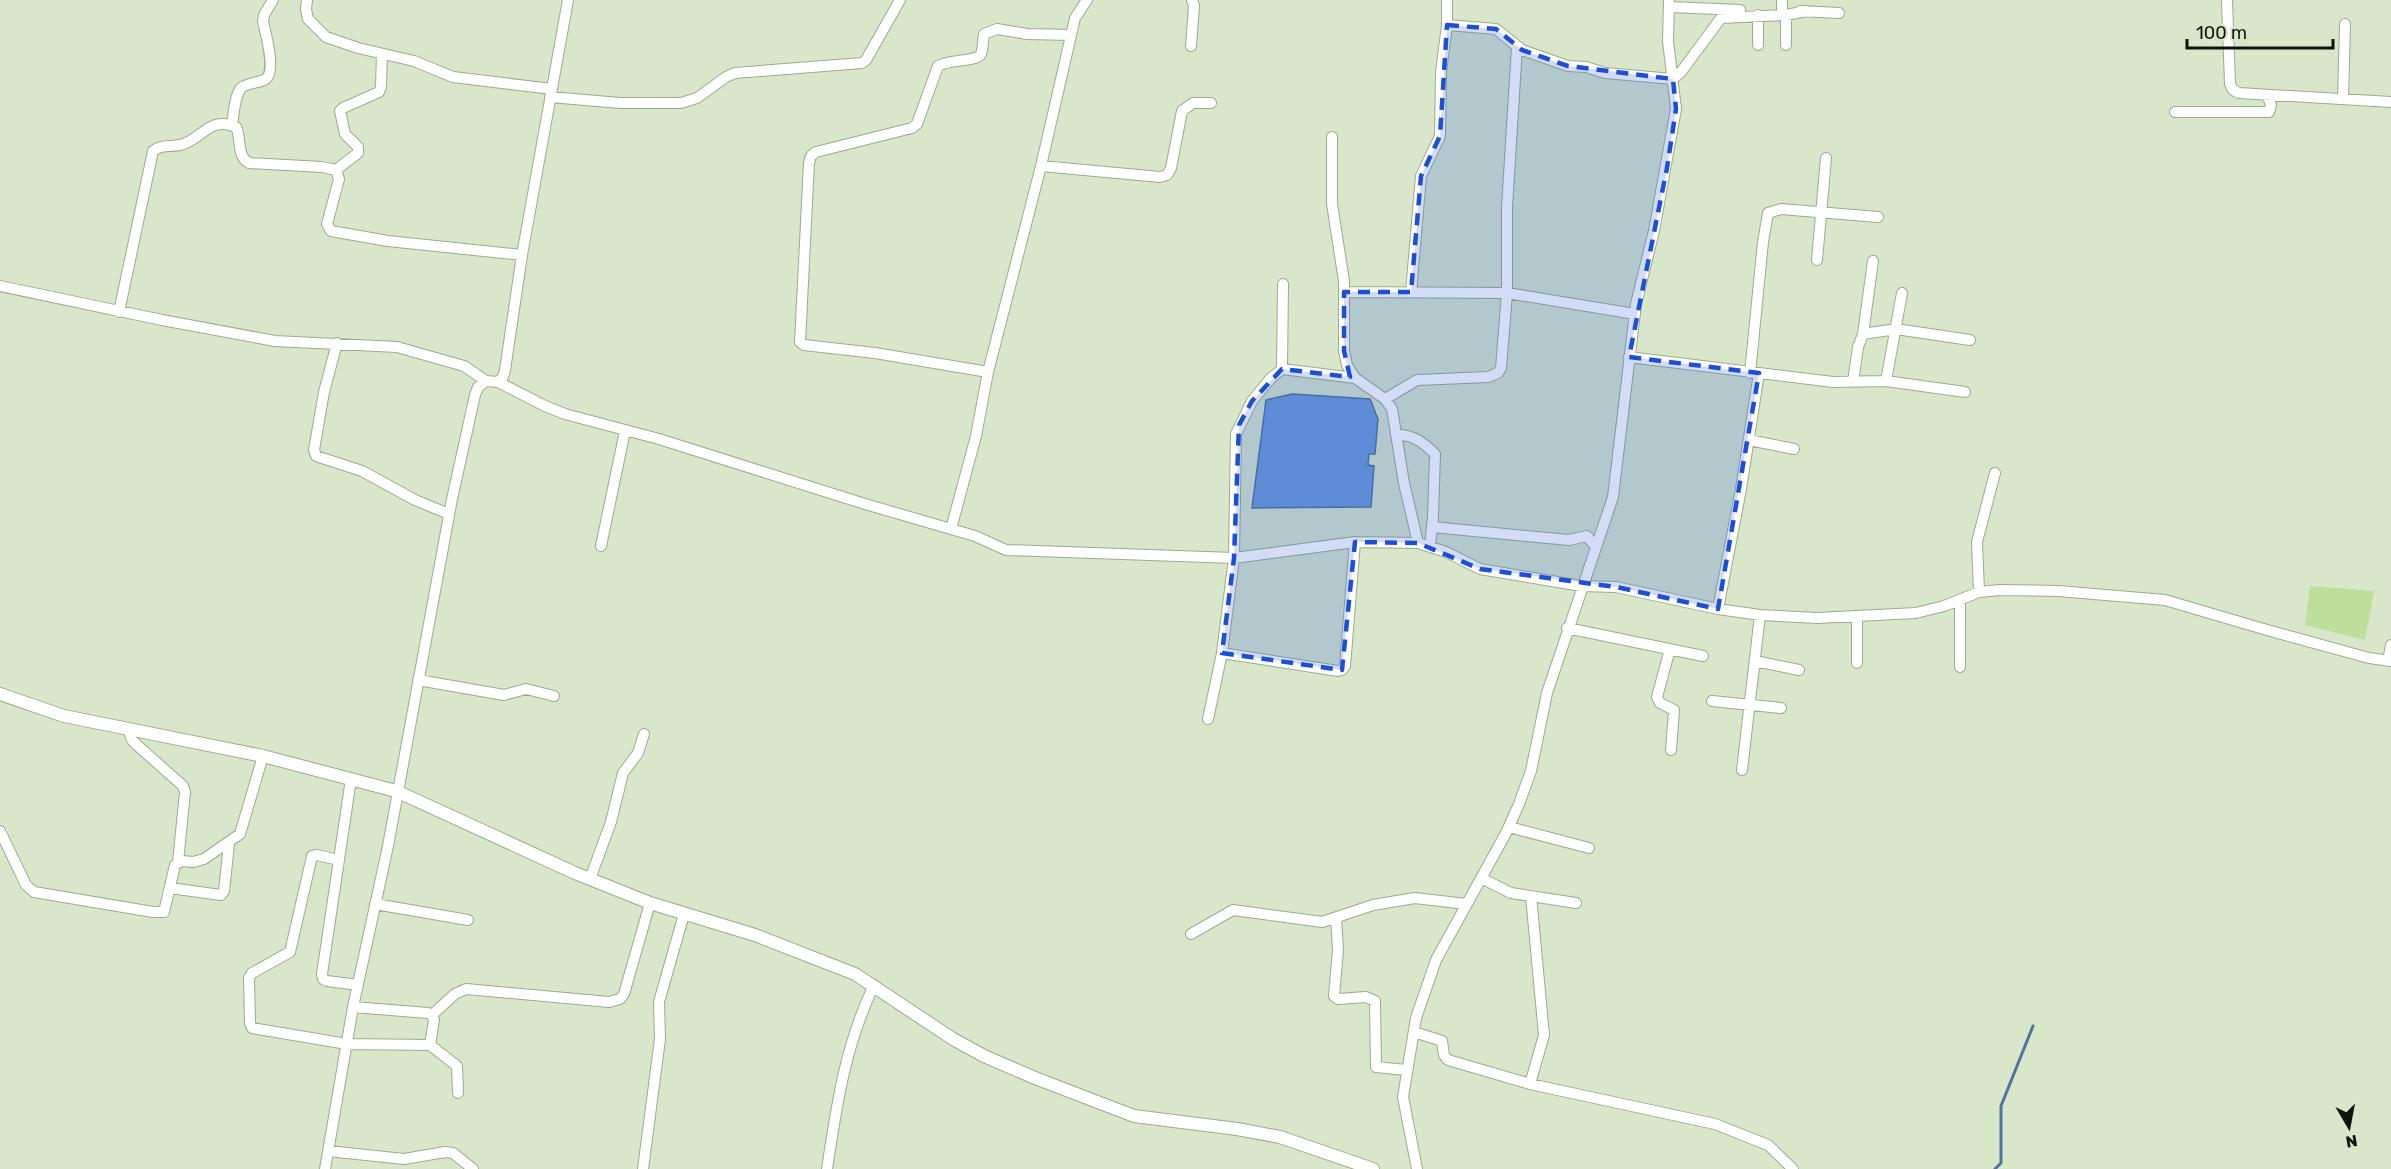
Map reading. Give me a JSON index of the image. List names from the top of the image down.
{
  "scale_bar": "100 m",
  "north": "bottom"
}
